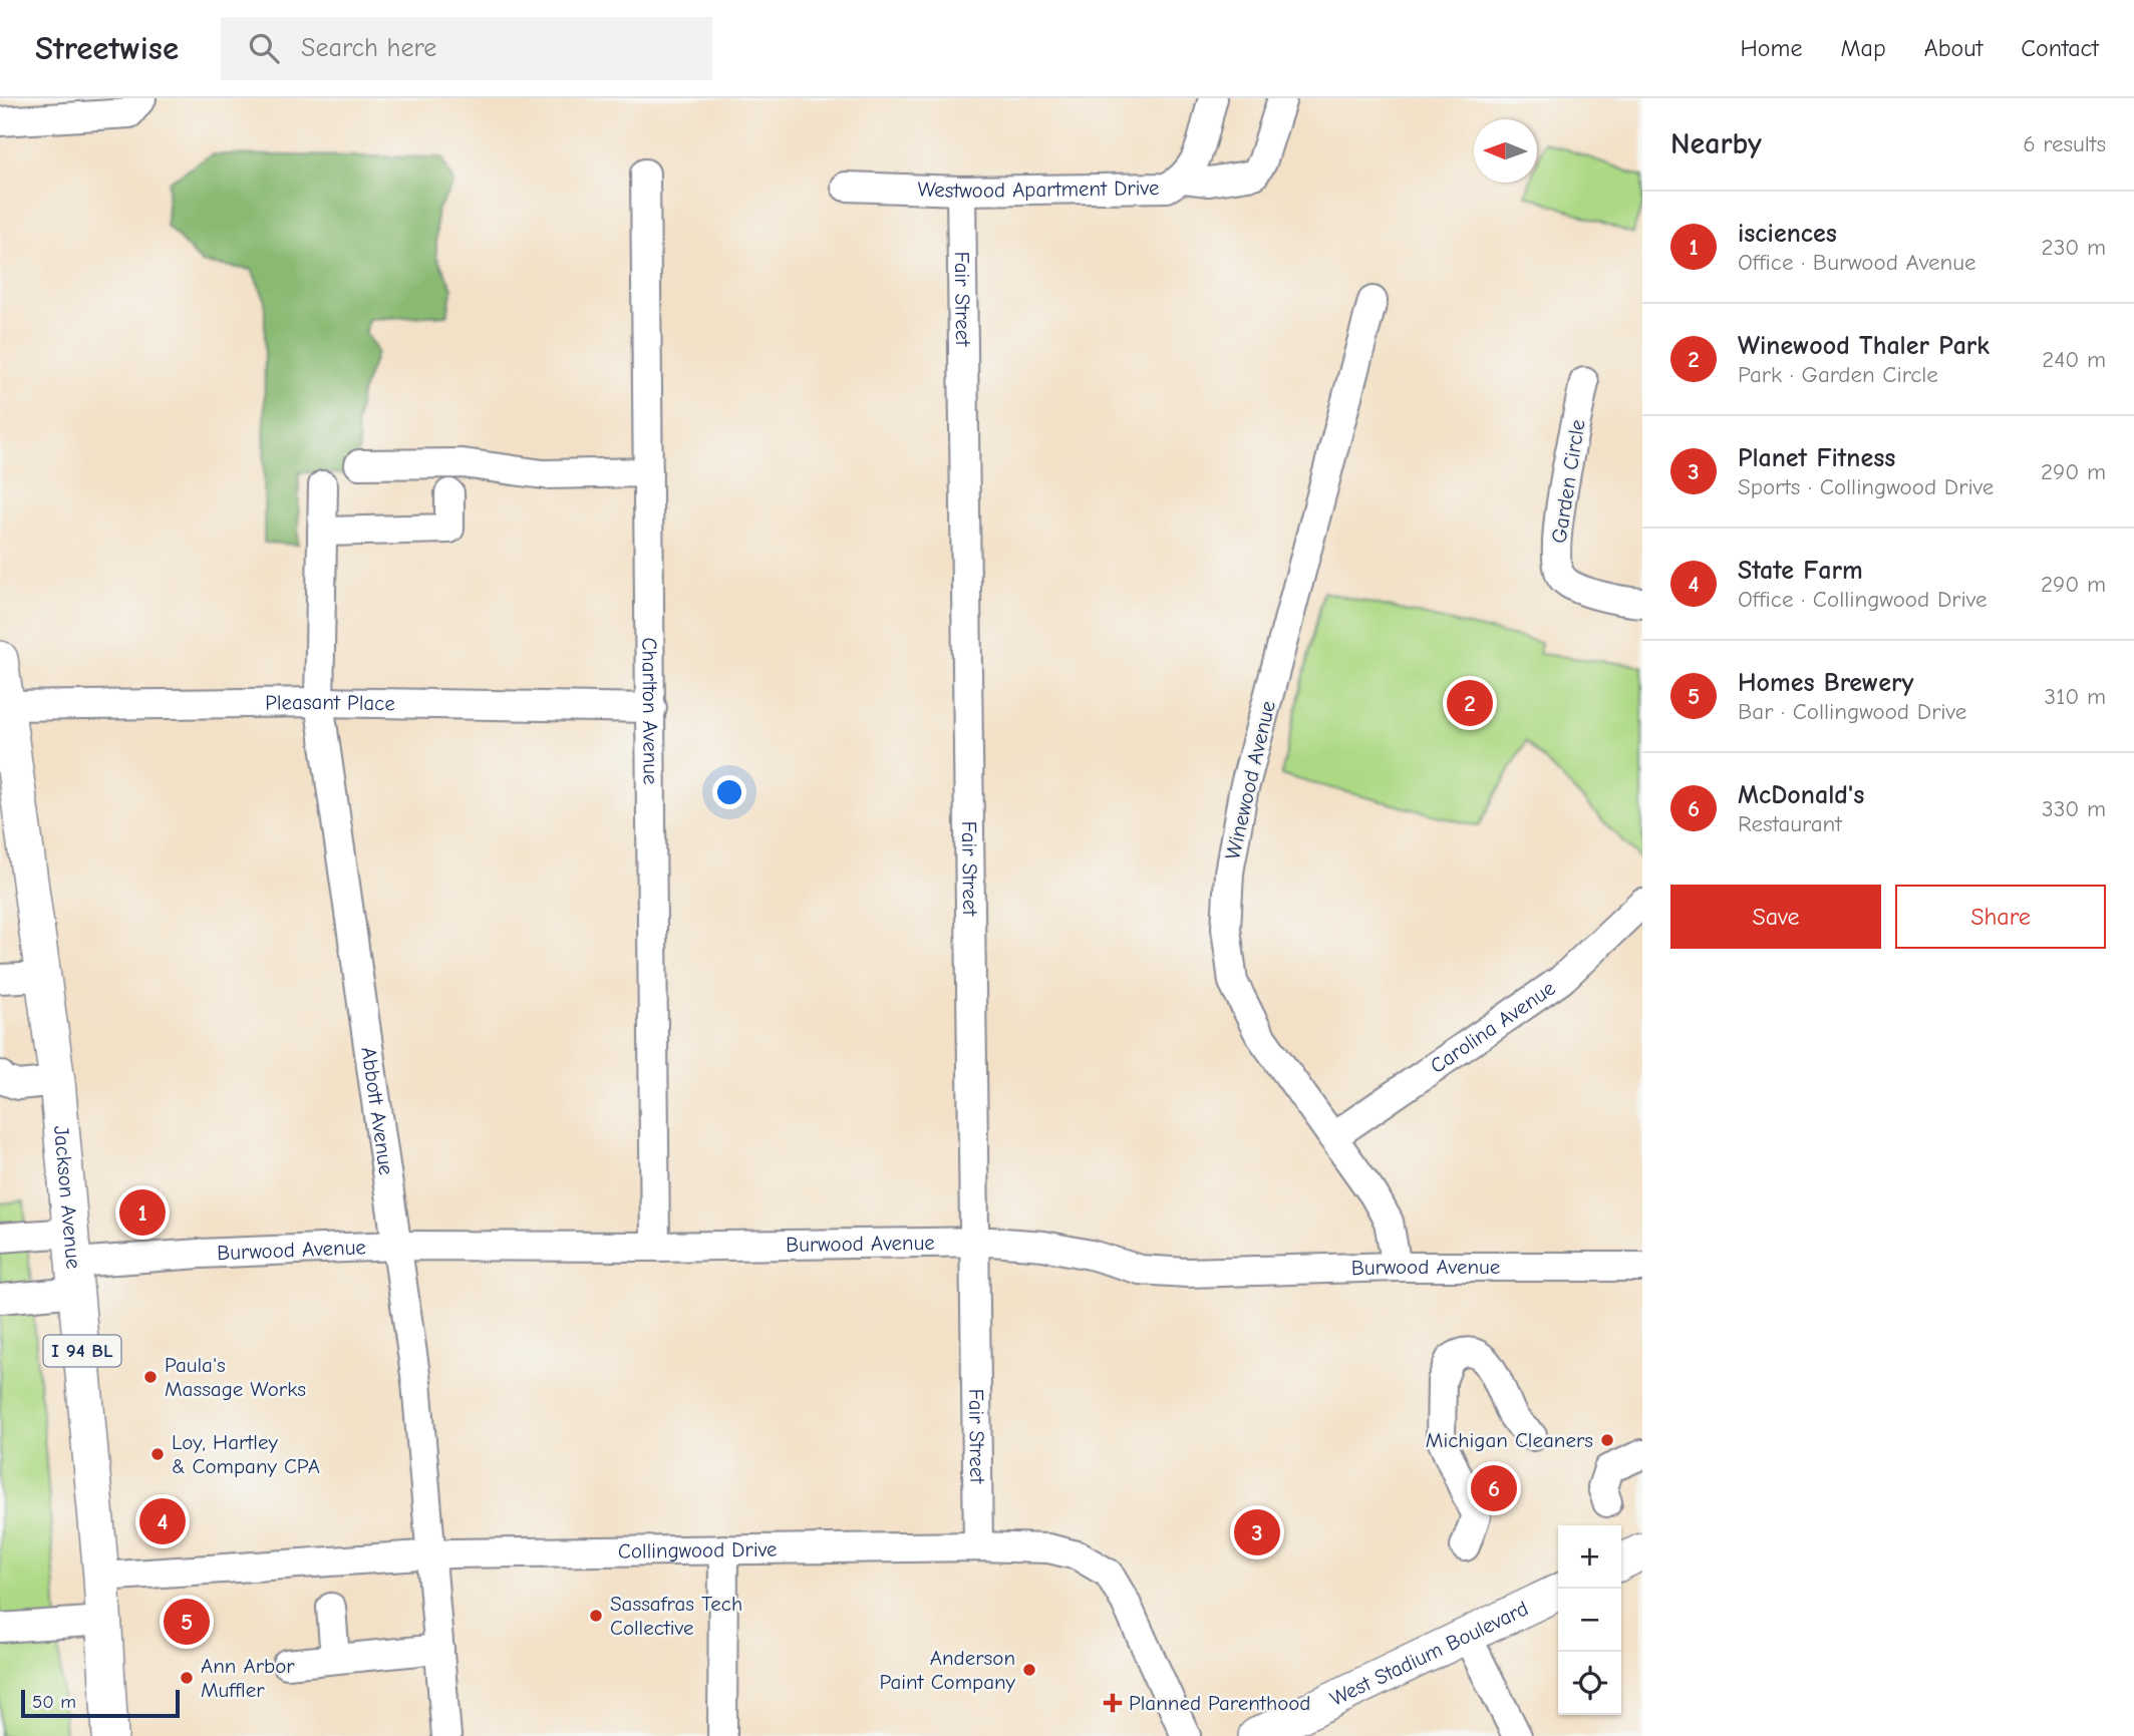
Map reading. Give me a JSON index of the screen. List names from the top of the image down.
{
  "streets": {
    "main road": ["Jackson Avenue", "I 94 BL", "West Stadium Boulevard"],
    "street": [
      "Westwood Apartment Drive",
      "Fair Street",
      "Garden Circle",
      "Pleasant Place",
      "Charlton Avenue",
      "Winewood Avenue",
      "Carolina Avenue",
      "Abbott Avenue",
      "Burwood Avenue",
      "Collingwood Drive"
    ]
  },
  "crossings": [
    ["Westwood Apartment Drive", "Fair Street"],
    ["Fair Street", "Burwood Avenue"],
    ["Fair Street", "Collingwood Drive"],
    ["Pleasant Place", "Charlton Avenue"],
    ["Pleasant Place", "Abbott Avenue"],
    ["Pleasant Place", "Jackson Avenue"],
    ["Charlton Avenue", "Burwood Avenue"],
    ["Winewood Avenue", "Carolina Avenue"],
    ["Winewood Avenue", "Burwood Avenue"],
    ["Abbott Avenue", "Burwood Avenue"],
    ["Abbott Avenue", "Collingwood Drive"],
    ["Jackson Avenue", "Burwood Avenue"],
    ["Jackson Avenue", "Collingwood Drive"]
  ],
  "places": {
    "other": [
      "Paula's Massage Works",
      "Michigan Cleaners",
      "Loy, Hartley & Company CPA",
      "Sassafras Tech Collective",
      "Anderson Paint Company",
      "Ann Arbor Muffler"
    ],
    "health": ["Planned Parenthood"]
  },
  "scale_bar": "50 m",
  "north": "left",
  "page": {
    "header": "Streetwise",
    "search": "Search here",
    "nav": [
      "Home",
      "Map",
      "About",
      "Contact"
    ],
    "heading": ["Nearby", "6 results"],
    "list": [
      {
        "mark": "1",
        "name": "isciences",
        "note": "Office · Burwood Avenue",
        "value": "230 m"
      },
      {
        "mark": "2",
        "name": "Winewood Thaler Park",
        "note": "Park · Garden Circle",
        "value": "240 m"
      },
      {
        "mark": "3",
        "name": "Planet Fitness",
        "note": "Sports · Collingwood Drive",
        "value": "290 m"
      },
      {
        "mark": "4",
        "name": "State Farm",
        "note": "Office · Collingwood Drive",
        "value": "290 m"
      },
      {
        "mark": "5",
        "name": "Homes Brewery",
        "note": "Bar · Collingwood Drive",
        "value": "310 m"
      },
      {
        "mark": "6",
        "name": "McDonald's",
        "note": "Restaurant",
        "value": "330 m"
      }
    ],
    "pins": [
      "2",
      "1",
      "6",
      "4",
      "3",
      "5"
    ],
    "buttons": ["Save", "Share"],
    "map_buttons": ["+", "−"],
    "scale": "50 m"
  }
}
